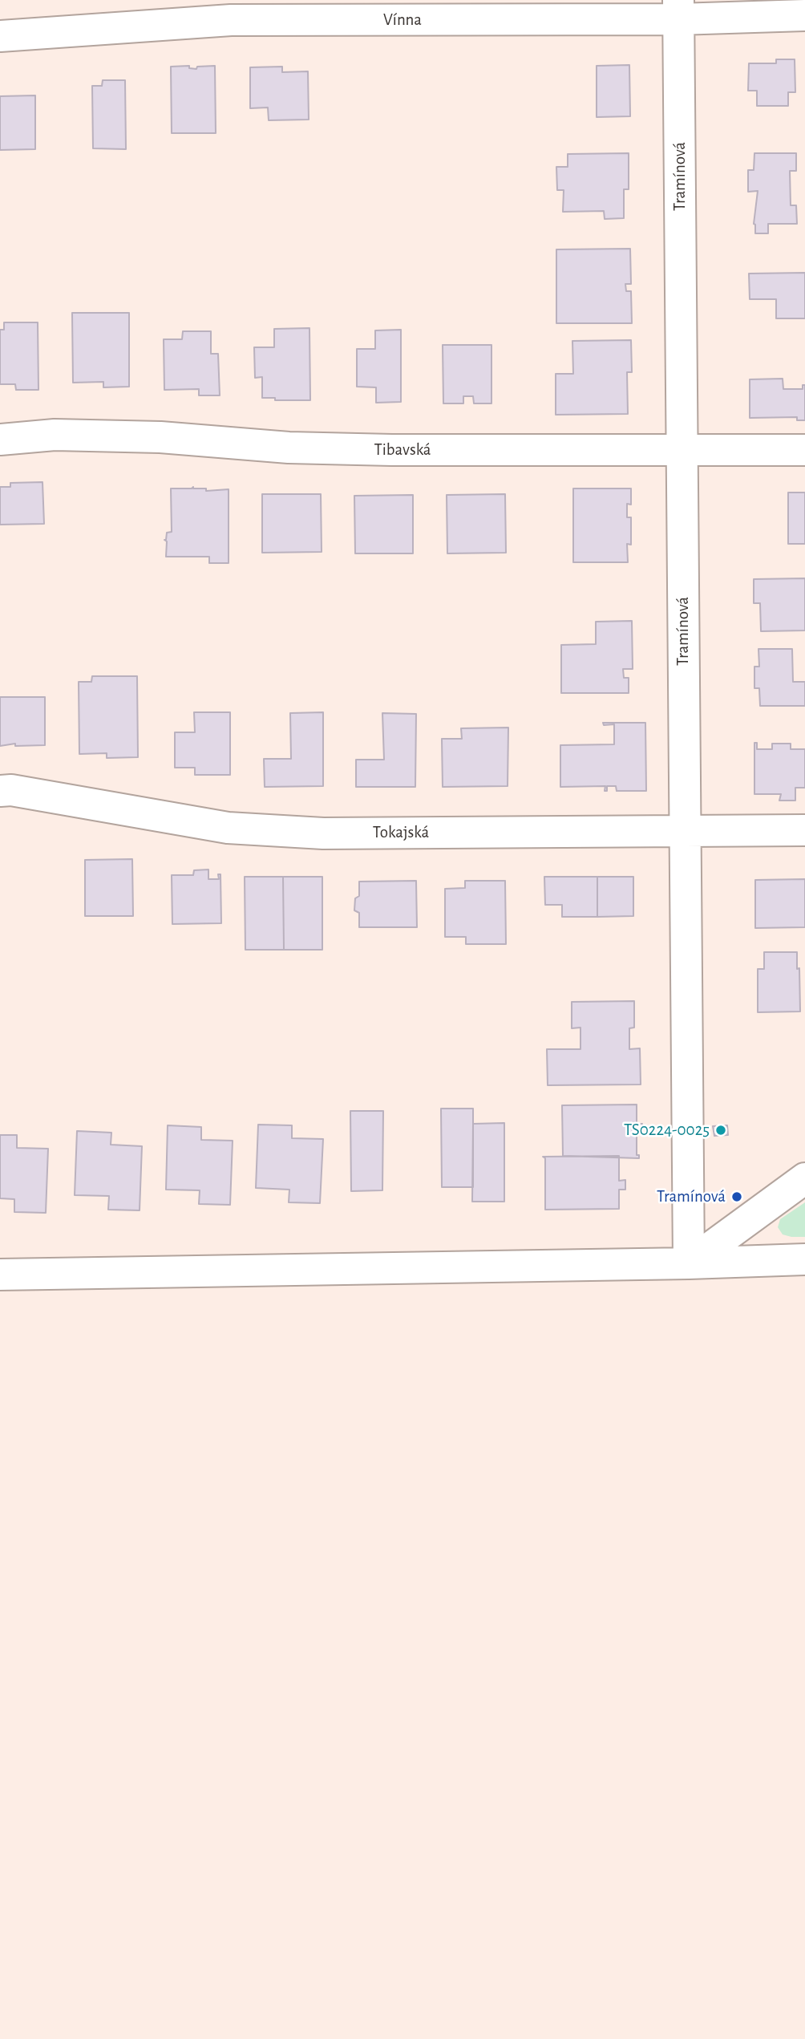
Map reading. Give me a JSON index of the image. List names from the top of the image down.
{
  "streets": {
    "street": [
      "Vínna",
      "Tramínová",
      "Tibavská",
      "Tokajská"
    ]
  },
  "crossings": [
    ["Vínna", "Tramínová"],
    ["Tramínová", "Tibavská"],
    ["Tramínová", "Tokajská"]
  ],
  "places": ["TS0224-0025", "Tramínová"]
}
